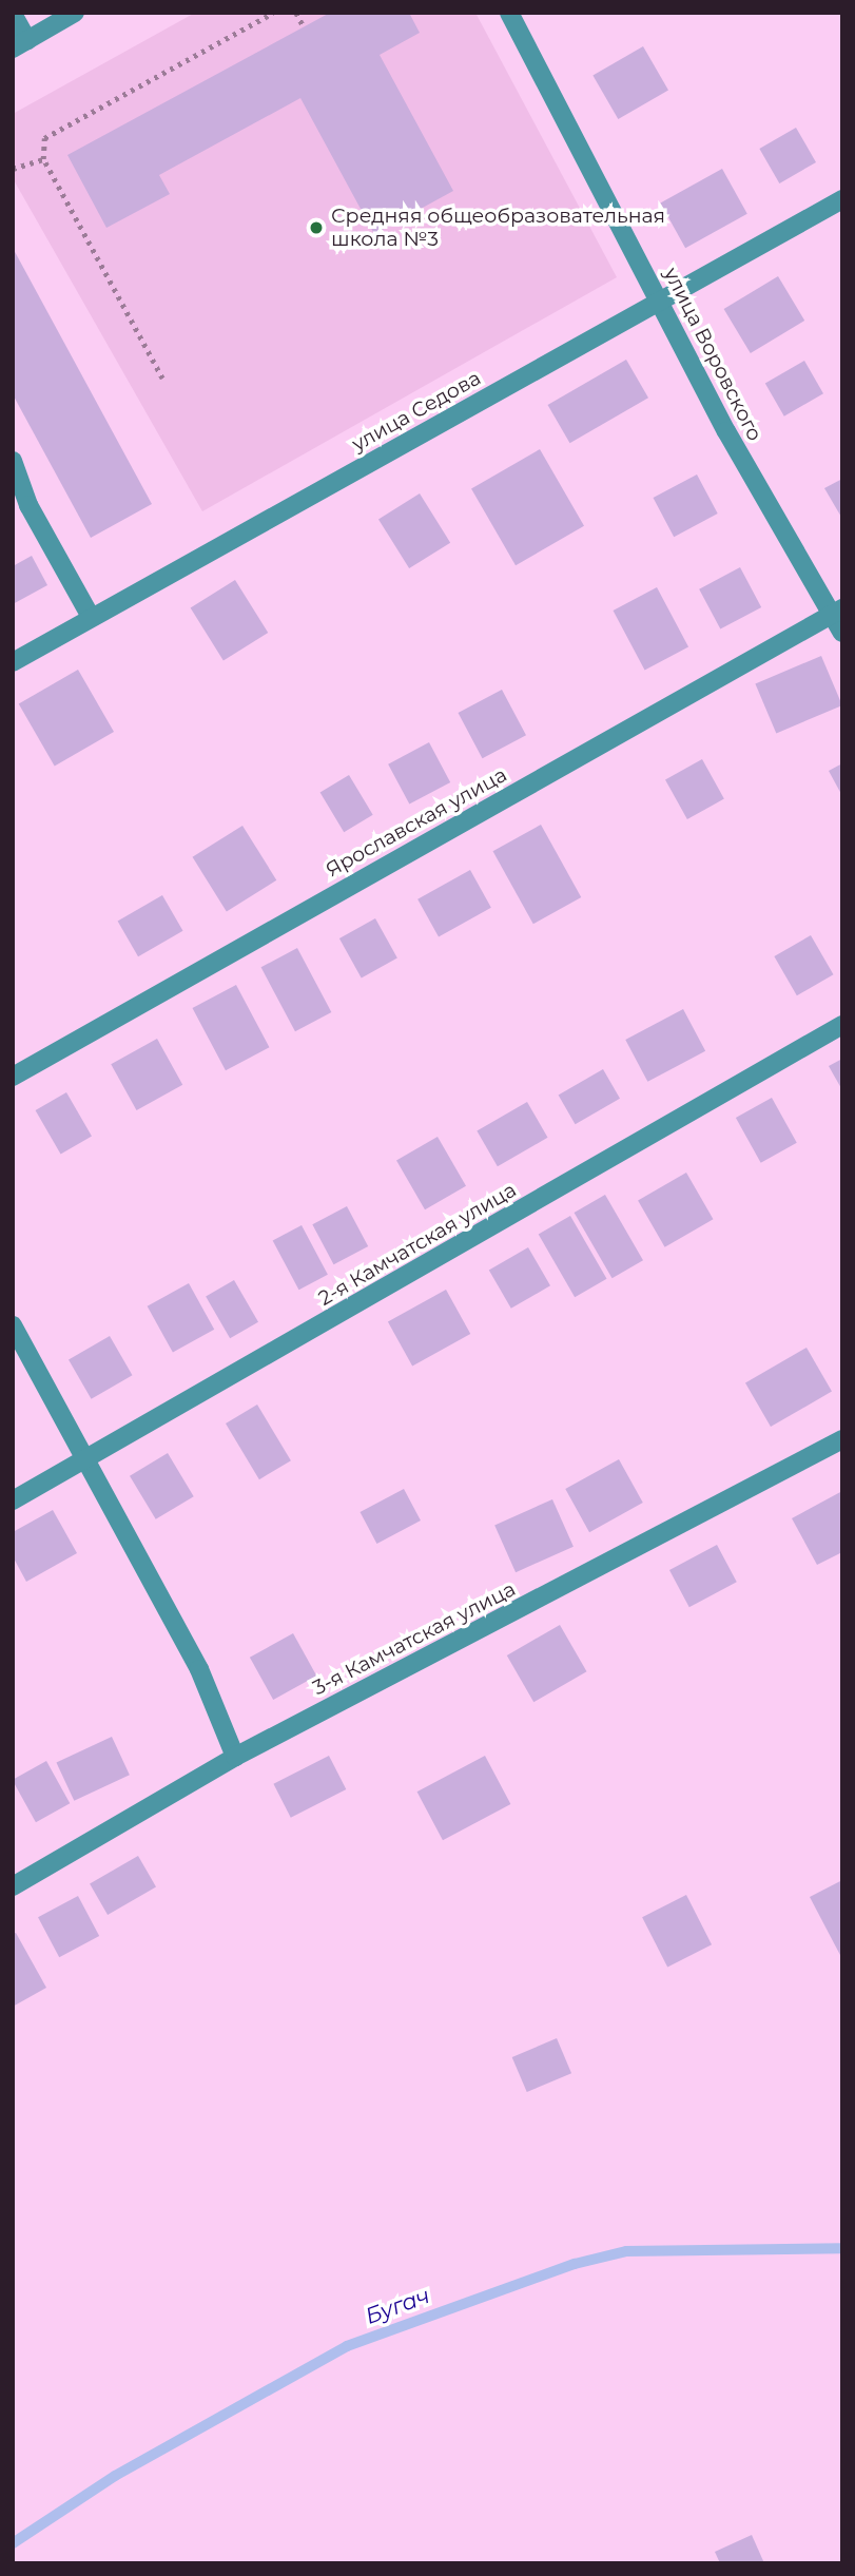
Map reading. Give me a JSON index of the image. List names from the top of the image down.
{
  "streets": {
    "street": [
      "улица Воровского",
      "улица Седова",
      "Ярославская улица",
      "2-я Камчатская улица",
      "3-я Камчатская улица"
    ]
  },
  "crossings": [
    ["улица Воровского", "улица Седова"],
    ["улица Воровского", "Ярославская улица"]
  ],
  "water": ["Бугач"],
  "places": ["Средняя общеобразовательная школа №3"]
}
